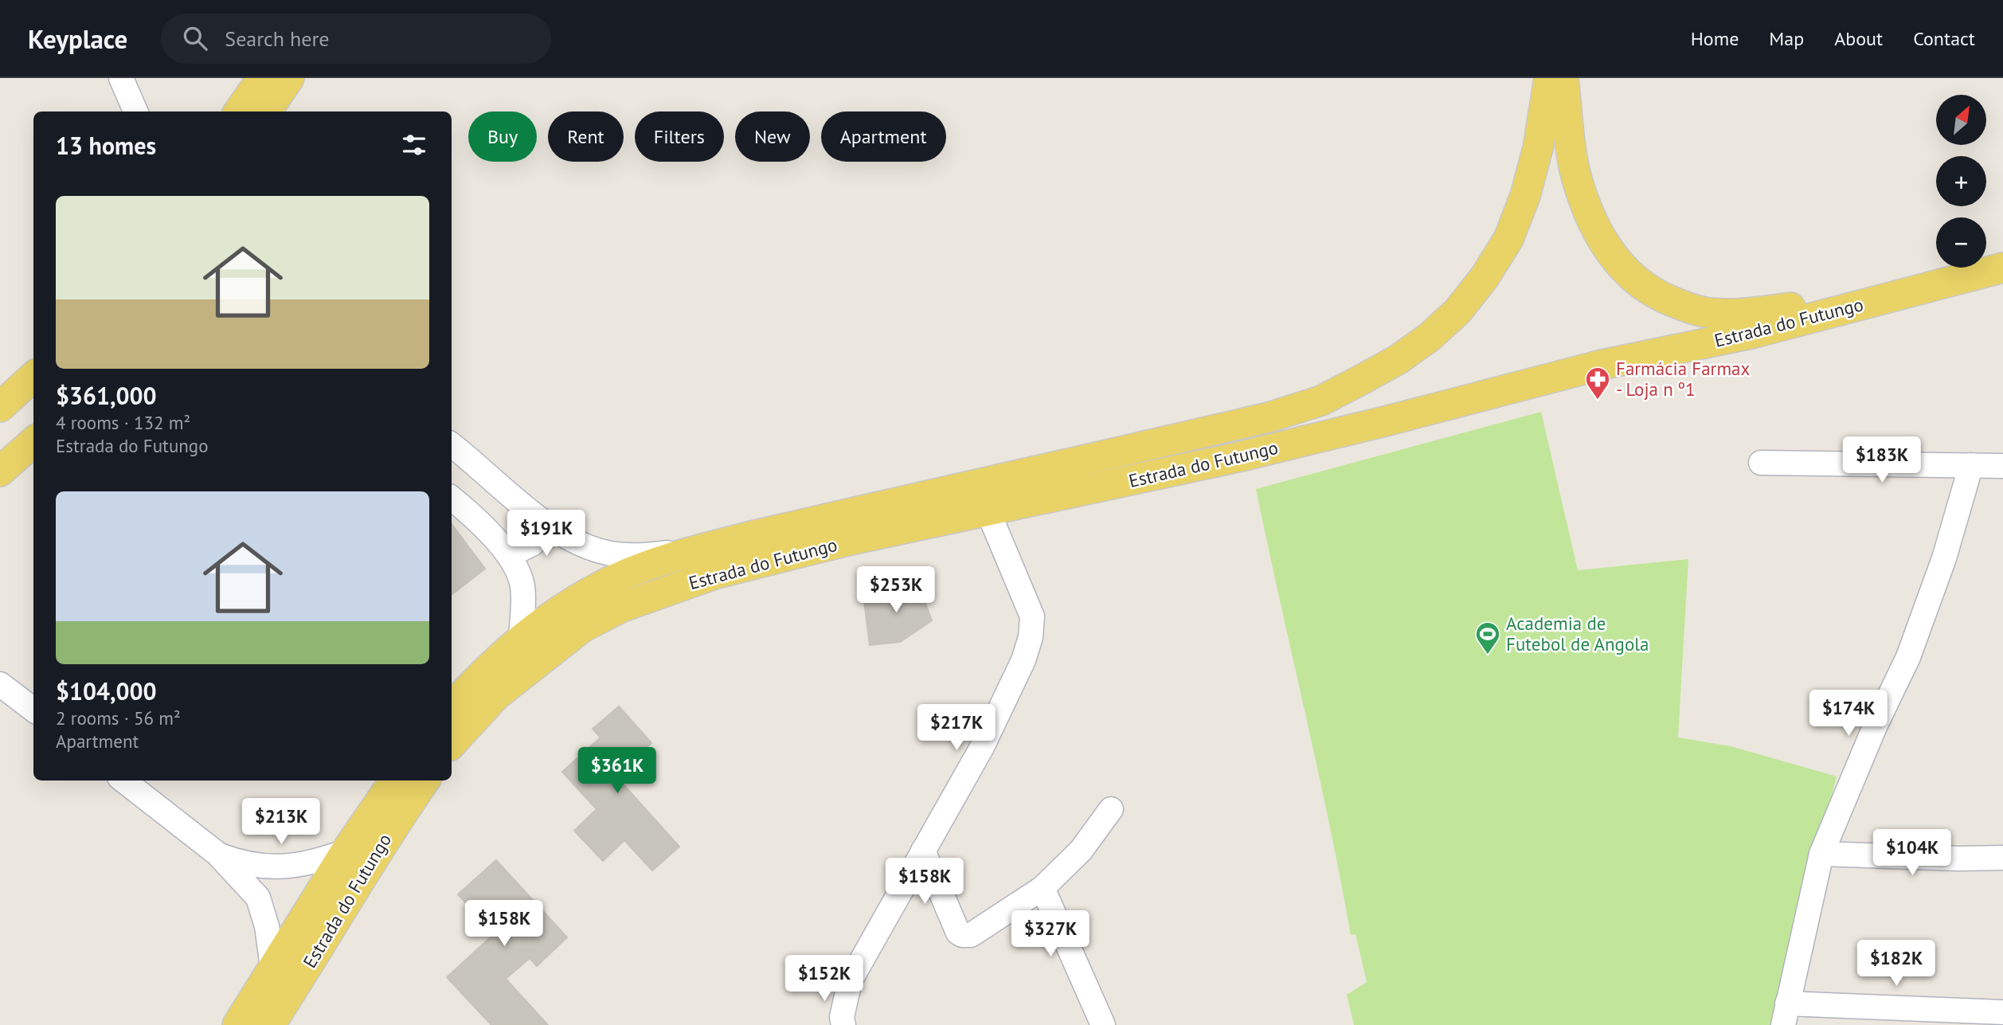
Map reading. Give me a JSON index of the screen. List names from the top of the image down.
{
  "streets": {
    "main road": ["Estrada do Futungo"]
  },
  "places": {
    "pharmacy": ["Farmácia Farmax - Loja n º1"],
    "sports": ["Academia de Futebol de Angola"]
  },
  "north": "top right",
  "page": {
    "header": "Keyplace",
    "search": "Search here",
    "nav": [
      "Home",
      "Map",
      "About",
      "Contact"
    ],
    "map_buttons": ["+", "−"],
    "chip": [
      "Buy",
      "Rent",
      "Filters",
      "New",
      "Apartment"
    ],
    "heading": "13 homes",
    "list": [
      {
        "name": "$361,000",
        "note": "4 rooms · 132 m² · Estrada do Futungo"
      },
      {
        "name": "$104,000",
        "note": "2 rooms · 56 m² · Apartment"
      }
    ],
    "price": [
      "$183K",
      "$191K",
      "$253K",
      "$174K",
      "$217K",
      "$361K",
      "$213K",
      "$104K",
      "$158K",
      "$158K",
      "$327K",
      "$182K",
      "$152K"
    ]
  }
}
